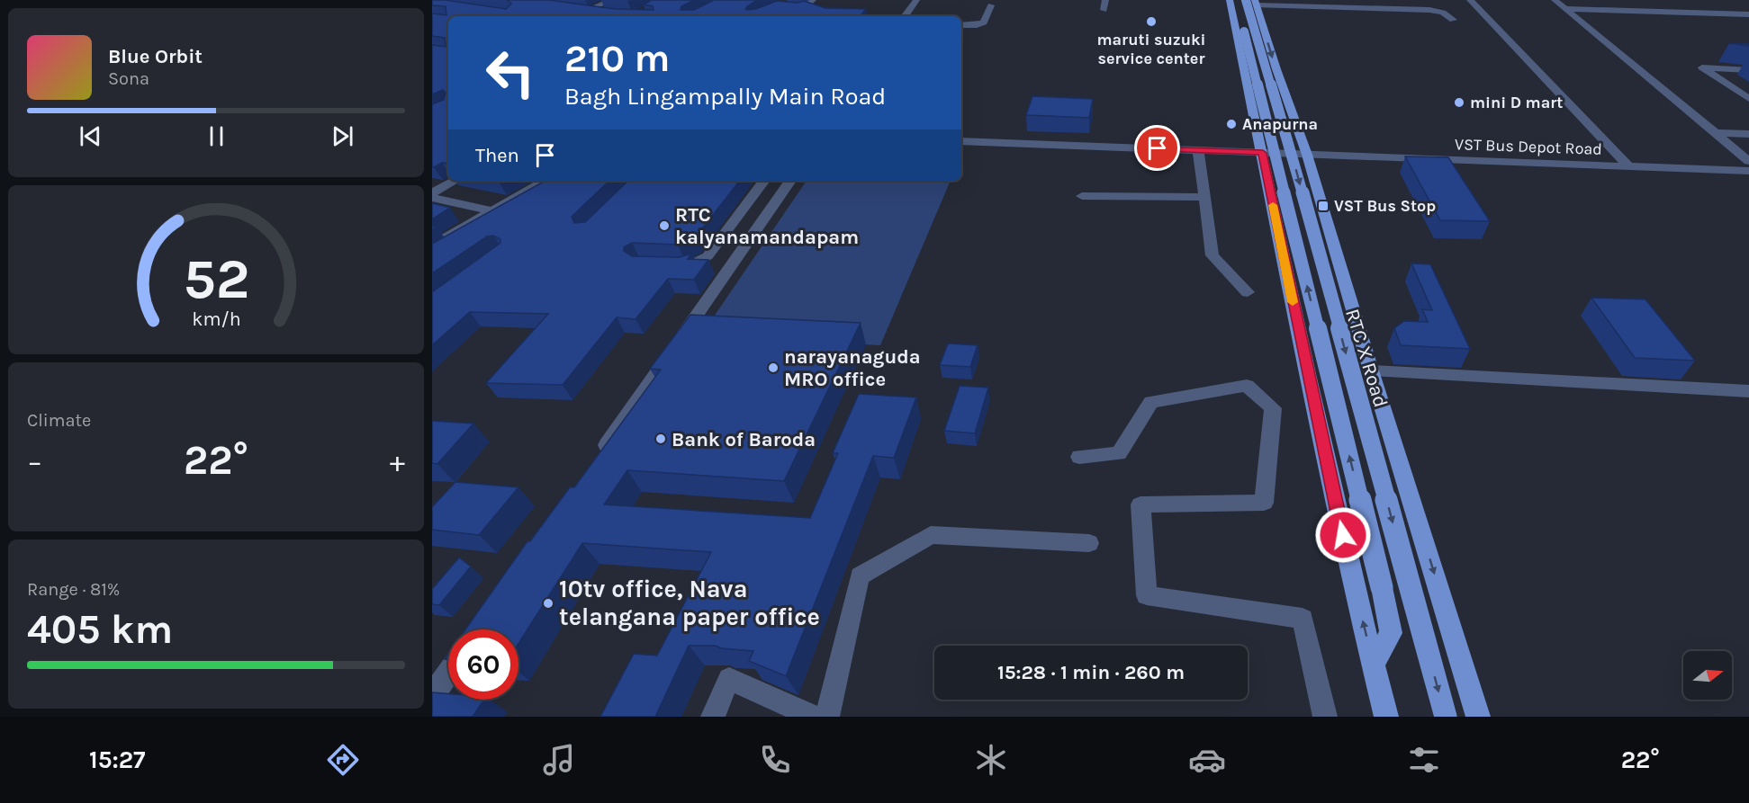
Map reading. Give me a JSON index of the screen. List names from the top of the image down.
{
  "streets": {
    "main road": ["RTC X Road"],
    "street": ["VST Bus Depot Road"]
  },
  "crossings": [
    ["VST Bus Depot Road", "RTC X Road"]
  ],
  "places": {
    "other": [
      "maruti suzuki service center",
      "mini D mart",
      "Anapurna",
      "RTC kalyanamandapam",
      "narayanaguda MRO office",
      "Bank of Baroda",
      "10tv office, Nava telangana paper office"
    ],
    "transit": ["VST Bus Stop"]
  },
  "north": "right",
  "page": {
    "turn": ["210 m", "Bagh Lingampally Main Road"],
    "song": ["Blue Orbit", "Sona"],
    "then": "Then",
    "tile": [
      "Climate",
      ["Range · 81%", "405 km"]
    ],
    "heat": ["−", "22°", "+"],
    "limit": "60",
    "trip": "15:28 · 1 min · 260 m",
    "tabs": ["15:27", "22°"],
    "gauge": ["52", "km/h"]
  }
}
